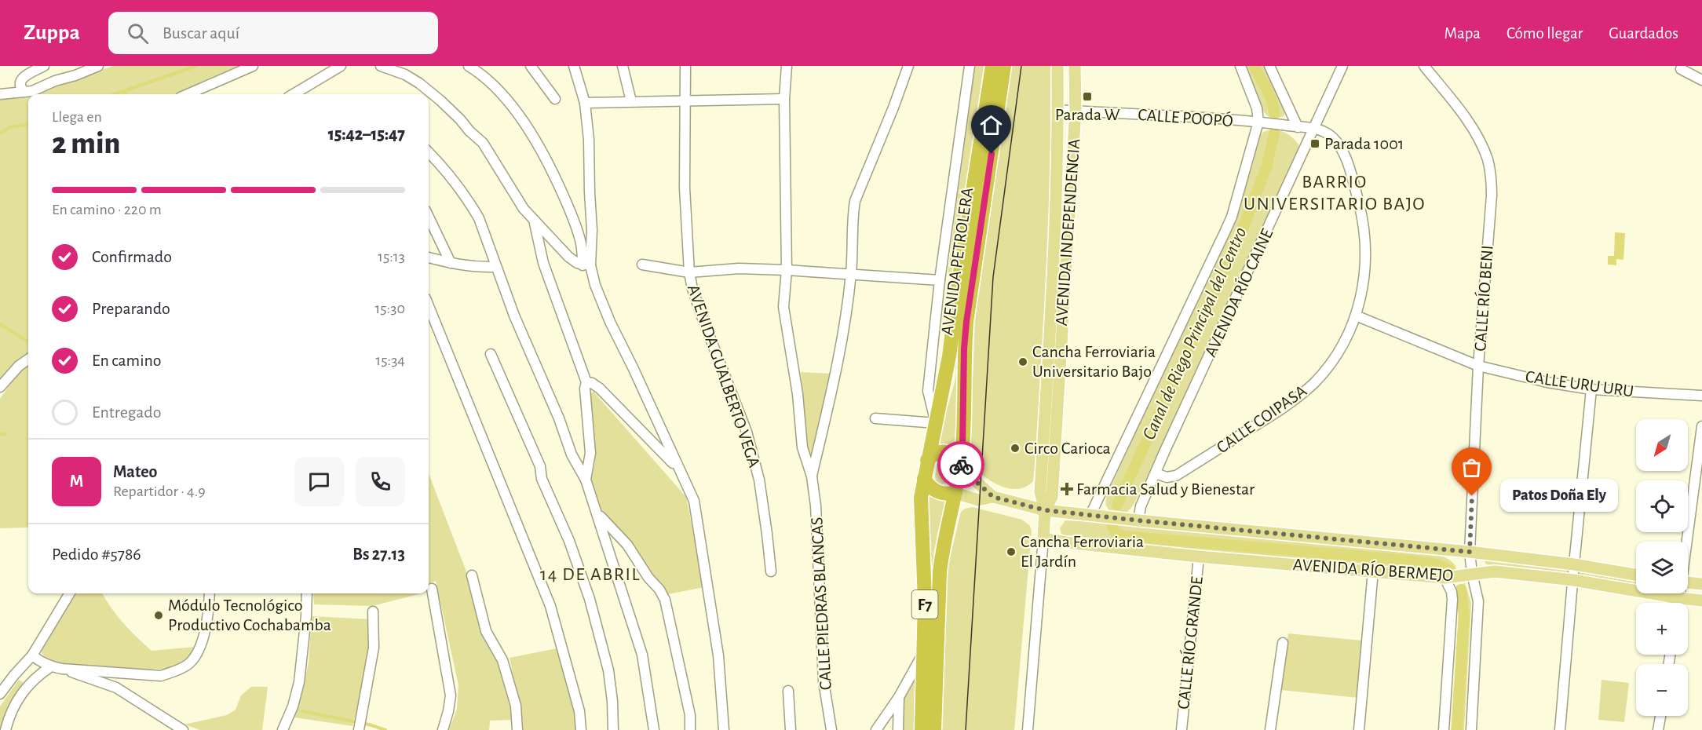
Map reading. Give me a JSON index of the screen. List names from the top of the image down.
{
  "streets": {
    "highway": ["AVENIDA PETROLERA", "F7"],
    "main road": ["AVENIDA INDEPENDENCIA", "AVENIDA RÍO BERMEJO"],
    "street": [
      "CALLE POOPÓ",
      "AVENIDA RÍO CAINE",
      "CALLE RÍO BENI",
      "AVENIDA GUALBERTO VEGA",
      "CALLE URU URU",
      "CALLE COIPASA",
      "CALLE PIEDRAS BLANCAS",
      "CALLE RÍO GRANDE"
    ]
  },
  "crossings": [
    ["CALLE POOPÓ", "AVENIDA INDEPENDENCIA"],
    ["CALLE POOPÓ", "AVENIDA RÍO CAINE"],
    ["CALLE POOPÓ", "CALLE COIPASA"],
    ["AVENIDA INDEPENDENCIA", "AVENIDA RÍO BERMEJO"],
    ["AVENIDA PETROLERA", "AVENIDA RÍO BERMEJO"],
    ["AVENIDA PETROLERA", "F7"],
    ["AVENIDA RÍO CAINE", "CALLE COIPASA"],
    ["AVENIDA RÍO CAINE", "AVENIDA RÍO BERMEJO"],
    ["CALLE RÍO BENI", "CALLE URU URU"],
    ["CALLE RÍO BENI", "AVENIDA RÍO BERMEJO"],
    ["CALLE URU URU", "CALLE COIPASA"],
    ["AVENIDA RÍO BERMEJO", "F7"],
    ["AVENIDA RÍO BERMEJO", "CALLE RÍO GRANDE"]
  ],
  "districts": ["BARRIO UNIVERSITARIO BAJO", "14 DE ABRIL"],
  "water": ["Canal de Riego Principal del Centro"],
  "places": {
    "transit": ["Parada W", "Parada 1001"],
    "other": [
      "Cancha Ferroviaria Universitario Bajo",
      "Circo Carioca",
      "Patos Doña Ely",
      "Cancha Ferroviaria El Jardín",
      "Módulo Tecnológico Productivo Cochabamba"
    ],
    "health": ["Farmacia Salud y Bienestar"]
  },
  "north": "bottom left",
  "page": {
    "header": "Zuppa",
    "search": "Buscar aquí",
    "nav": ["Mapa", "Cómo llegar", "Guardados"],
    "heading": ["2 min", "Llega en", "15:42–15:47"],
    "panel": [
      "Mateo",
      "Repartidor · 4.9",
      "Pedido #5786",
      "Bs 27.13"
    ],
    "bar": "En camino · 220 m",
    "list": [
      ["Confirmado", "15:13"],
      ["Preparando", "15:30"],
      ["En camino", "15:34"],
      "Entregado"
    ],
    "map_buttons": ["+", "−"],
    "round": "M",
    "bubble": "Patos Doña Ely"
  }
}
